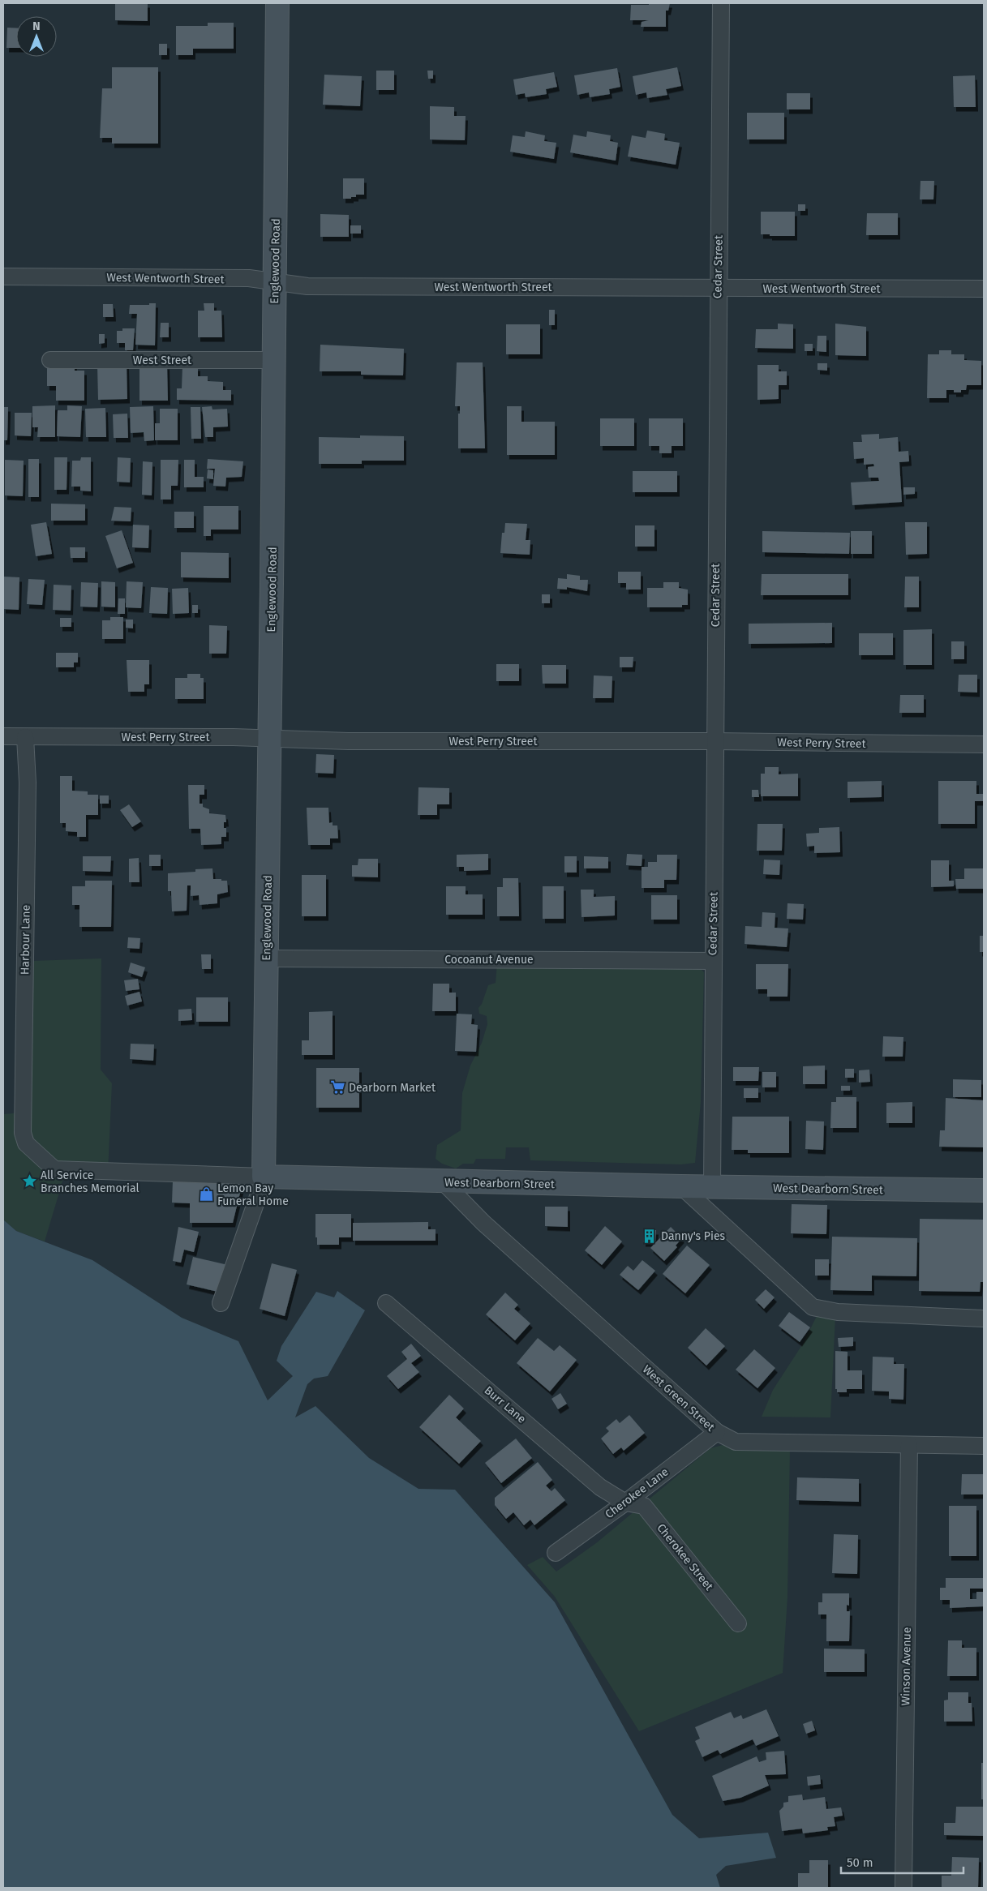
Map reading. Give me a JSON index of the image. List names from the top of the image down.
{
  "streets": {
    "street": [
      "Englewood Road",
      "Cedar Street",
      "West Wentworth Street",
      "West Street",
      "West Perry Street",
      "Harbour Lane",
      "Cocoanut Avenue",
      "West Dearborn Street",
      "West Green Street",
      "Burr Lane",
      "Cherokee Lane",
      "Cherokee Street",
      "Winson Avenue"
    ]
  },
  "crossings": [
    ["Englewood Road", "West Wentworth Street"],
    ["Englewood Road", "West Street"],
    ["Englewood Road", "West Perry Street"],
    ["Englewood Road", "Cocoanut Avenue"],
    ["Englewood Road", "West Dearborn Street"],
    ["Cedar Street", "West Wentworth Street"],
    ["Cedar Street", "West Perry Street"],
    ["Cedar Street", "Cocoanut Avenue"],
    ["Cedar Street", "West Dearborn Street"],
    ["West Perry Street", "Harbour Lane"],
    ["Harbour Lane", "West Dearborn Street"],
    ["West Dearborn Street", "West Green Street"],
    ["West Green Street", "Cherokee Lane"],
    ["West Green Street", "Winson Avenue"],
    ["Burr Lane", "Cherokee Lane"],
    ["Burr Lane", "Cherokee Street"],
    ["Cherokee Lane", "Cherokee Street"]
  ],
  "places": {
    "supermarket": ["Dearborn Market"],
    "place": ["All Service Branches Memorial"],
    "shop": ["Lemon Bay Funeral Home"],
    "building": ["Danny's Pies"]
  },
  "scale_bar": "50 m",
  "north": "top"
}
